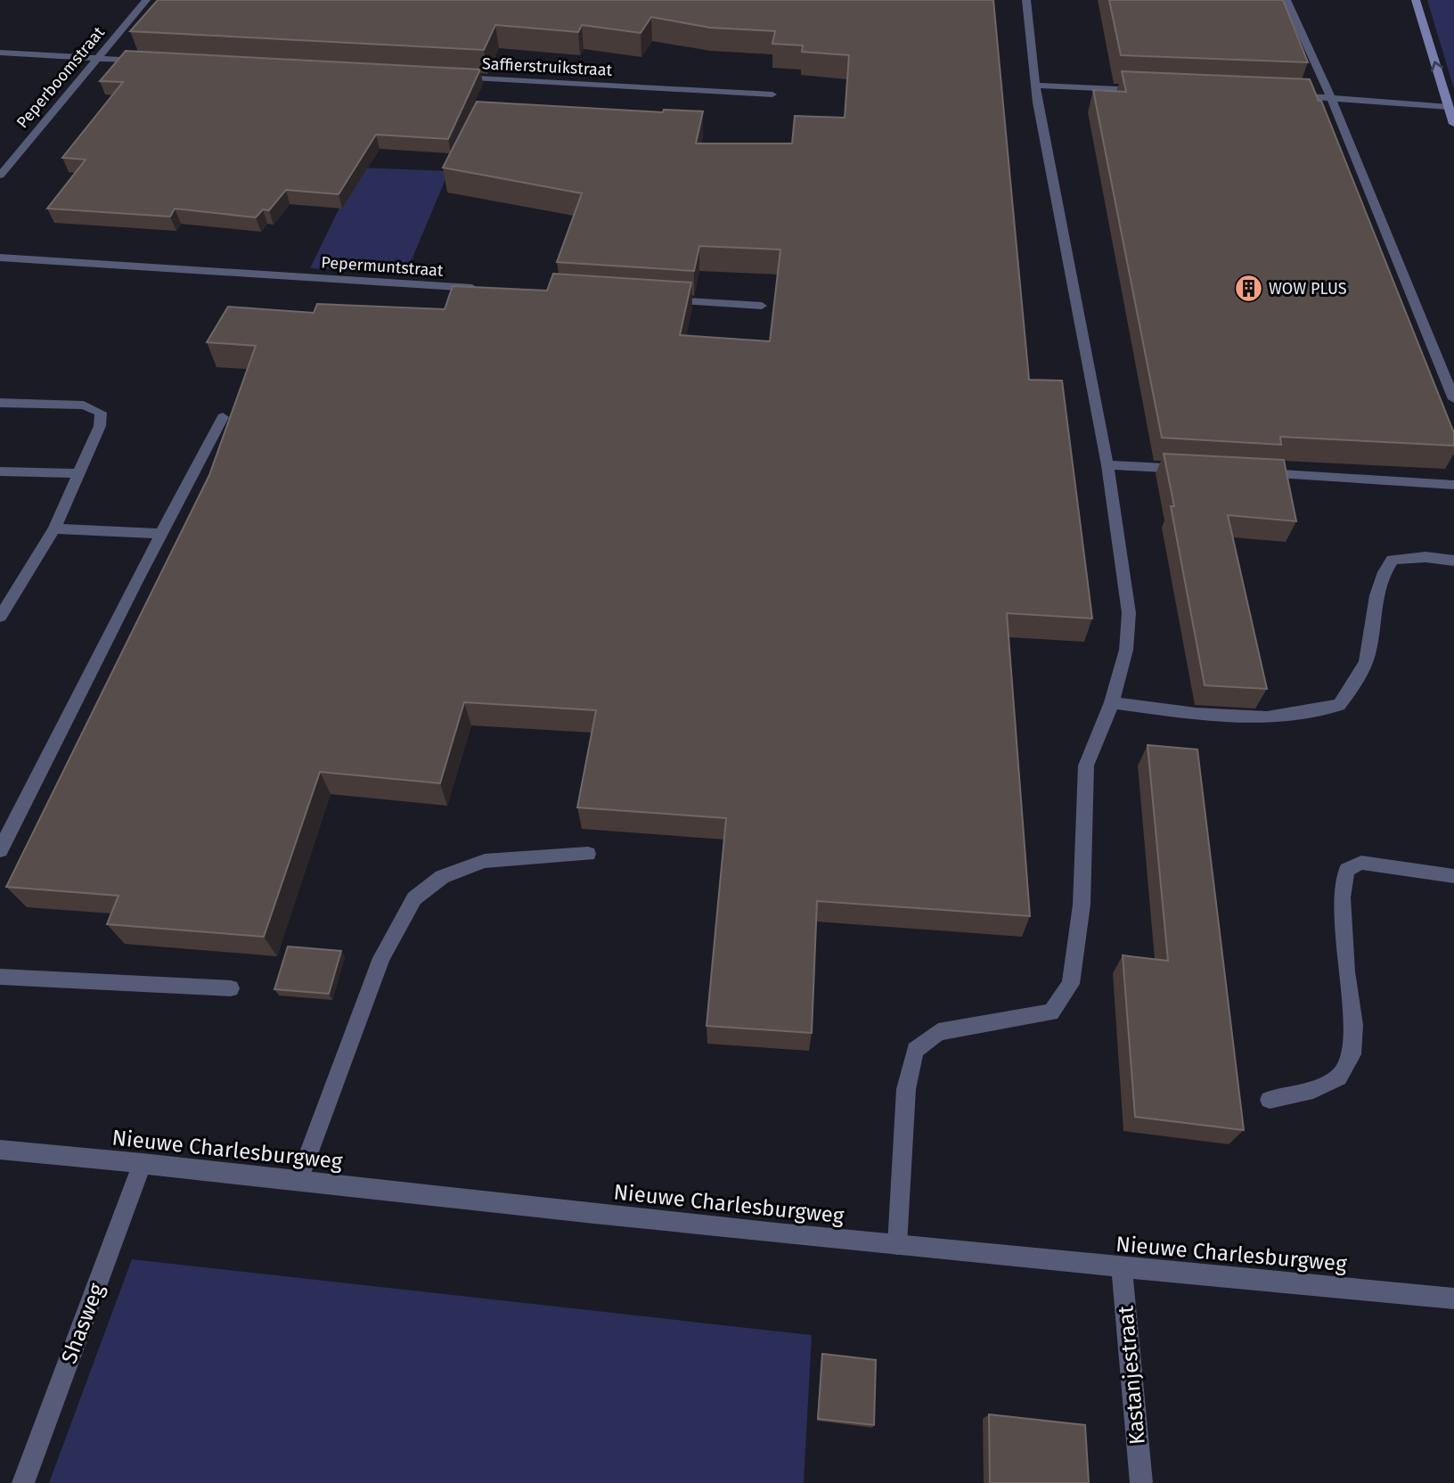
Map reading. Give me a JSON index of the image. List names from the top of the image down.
{
  "streets": {
    "street": [
      "Saffierstruikstraat",
      "Peperboomstraat",
      "Pepermuntstraat",
      "Nieuwe Charlesburgweg",
      "Shasweg",
      "Kastanjestraat"
    ]
  },
  "crossings": [
    ["Nieuwe Charlesburgweg", "Shasweg"],
    ["Nieuwe Charlesburgweg", "Kastanjestraat"]
  ],
  "places": {
    "building": ["WOW PLUS"]
  }
}
